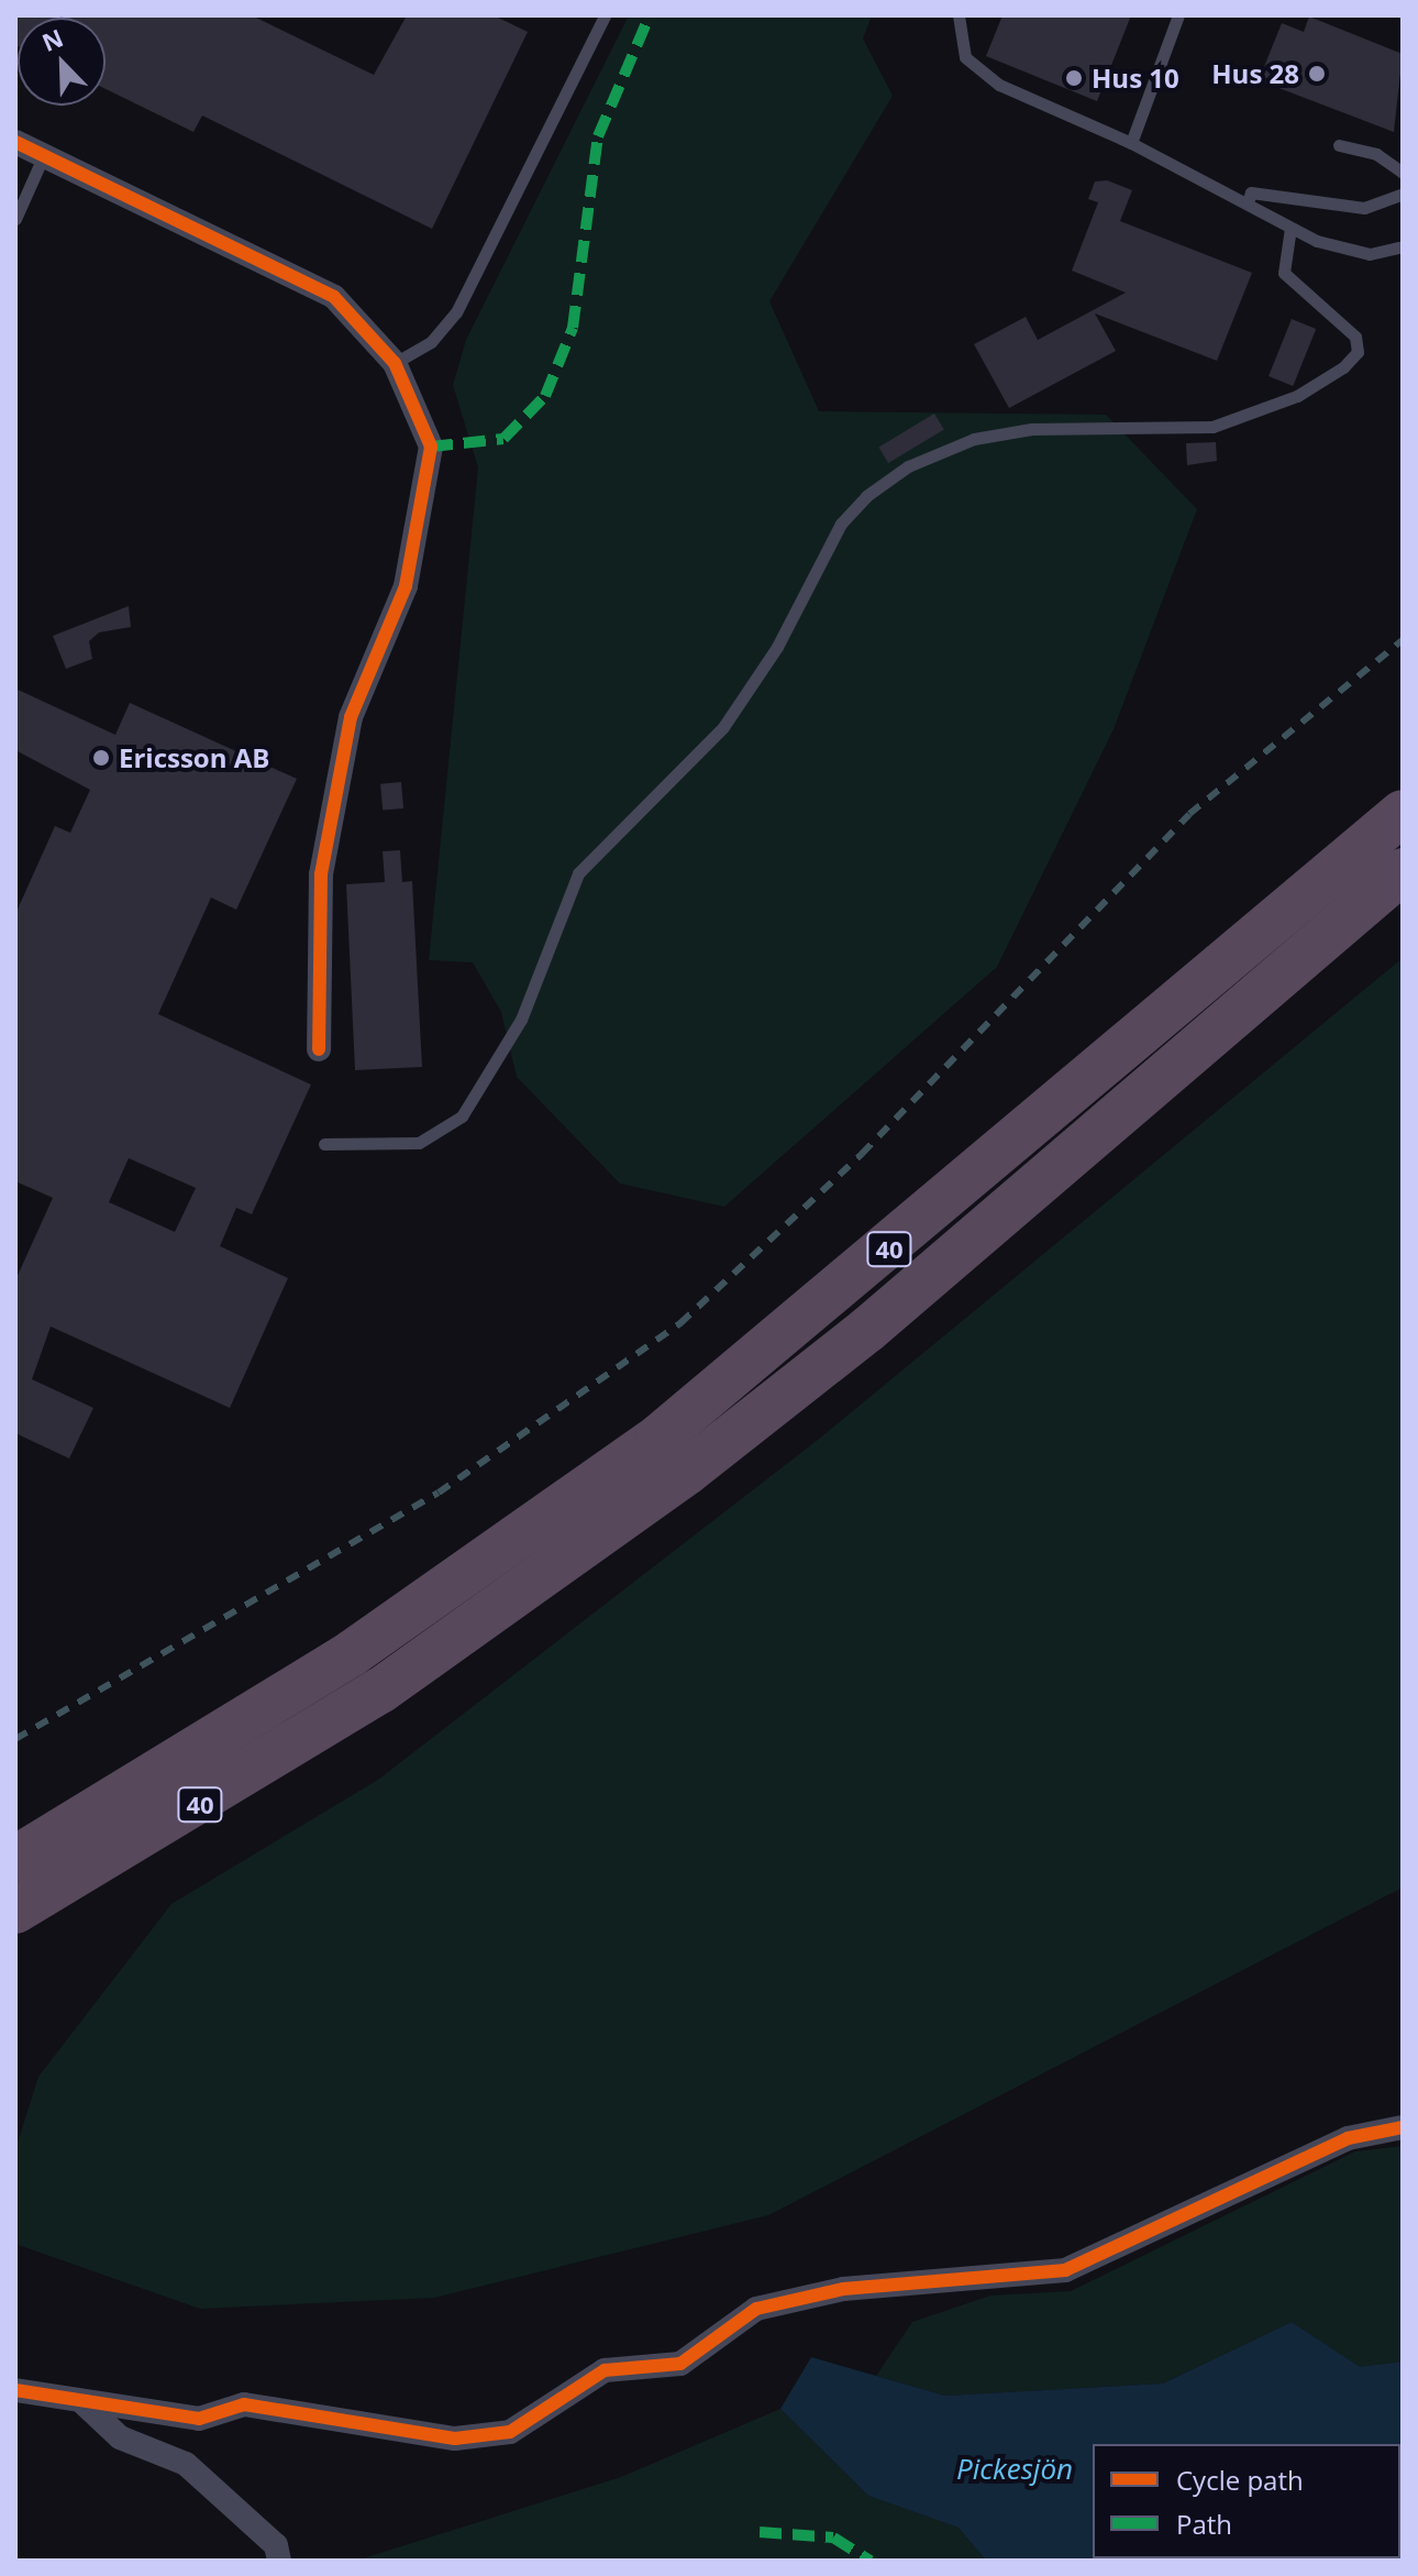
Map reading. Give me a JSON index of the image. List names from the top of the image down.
{
  "streets": {
    "highway": ["40"]
  },
  "water": ["Pickesjön"],
  "places": ["Hus 28", "Hus 10", "Ericsson AB"],
  "legend": ["Cycle path", "Path"],
  "north": "top left"
}
